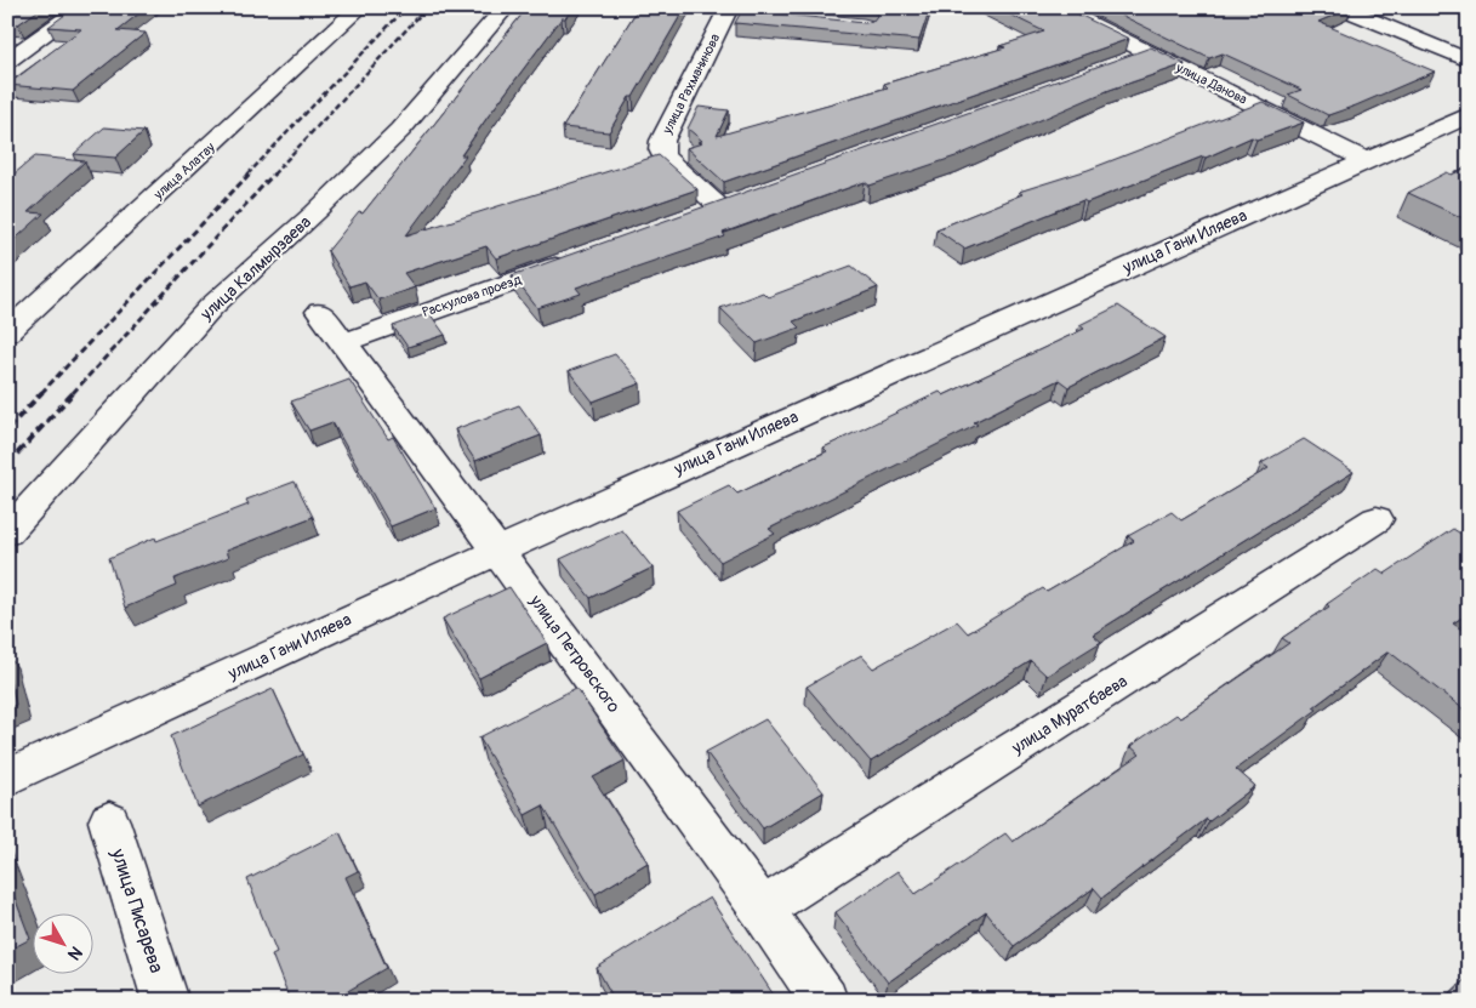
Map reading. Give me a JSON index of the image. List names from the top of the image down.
{
  "streets": {
    "street": [
      "улица Рахманинова",
      "улица Данова",
      "улица Алатау",
      "улица Гани Иляева",
      "улица Калмырзаева",
      "Раскулова проезд",
      "улица Петровского",
      "улица Муратбаева",
      "улица Писарева"
    ]
  },
  "crossings": [
    ["улица Данова", "улица Гани Иляева"],
    ["улица Гани Иляева", "улица Петровского"],
    ["Раскулова проезд", "улица Петровского"],
    ["улица Петровского", "улица Муратбаева"]
  ],
  "north": "bottom right"
}
